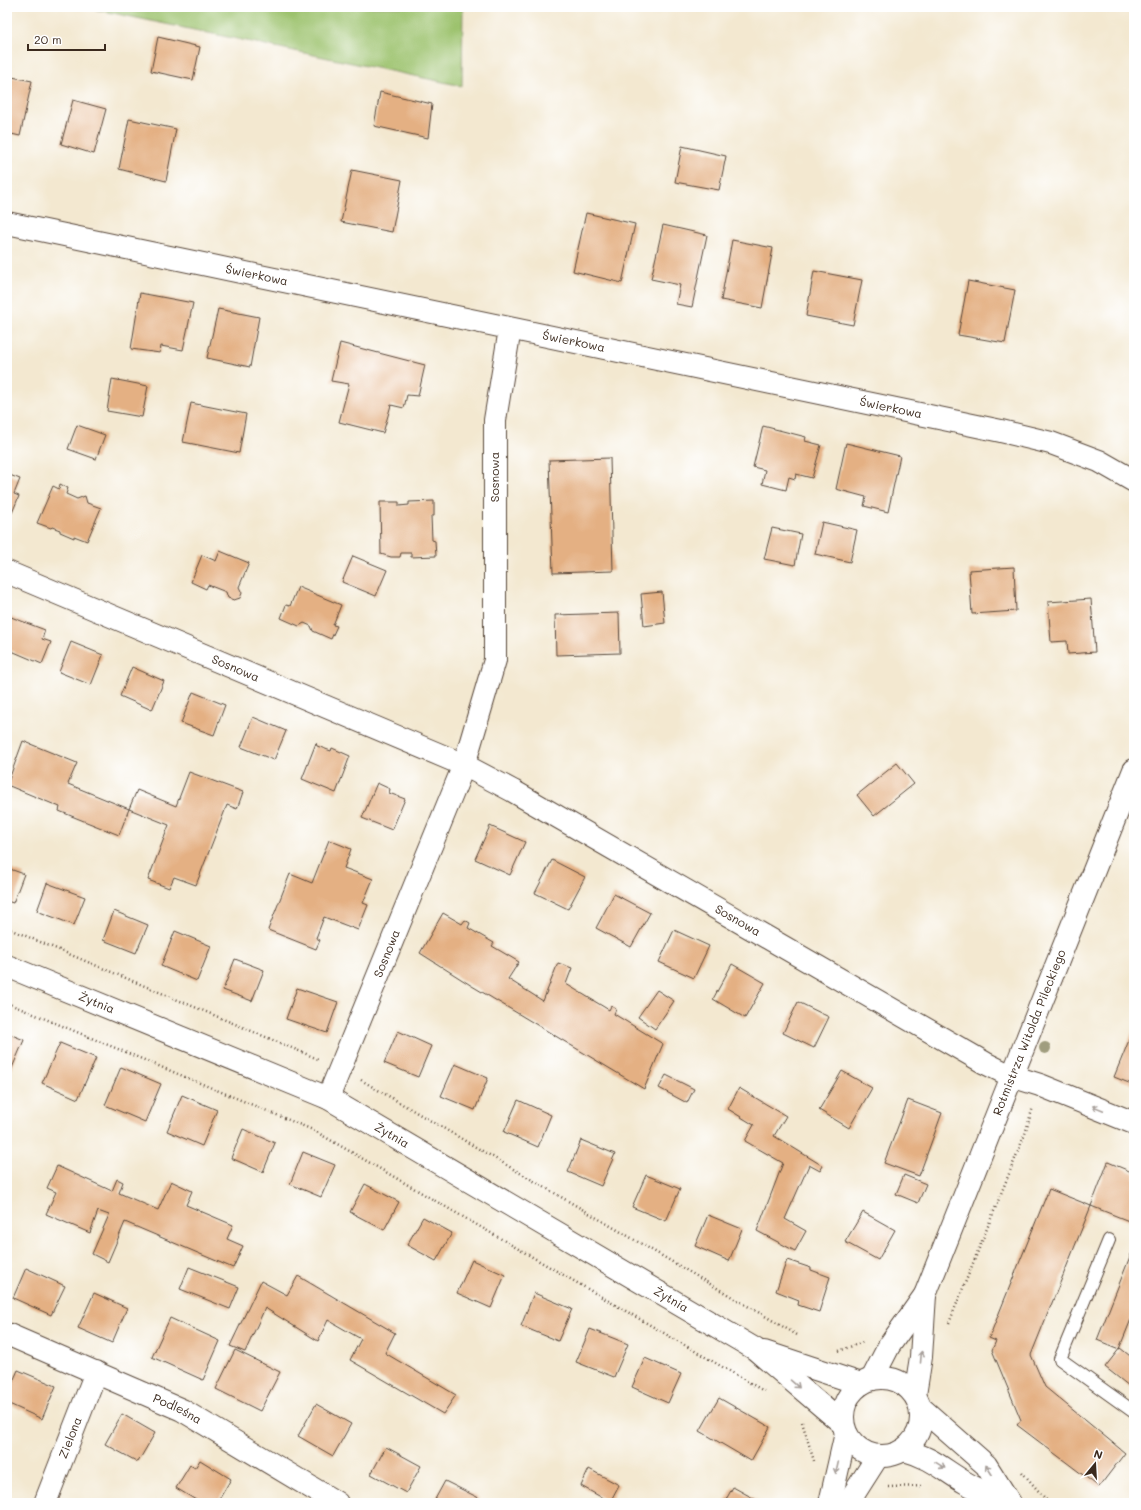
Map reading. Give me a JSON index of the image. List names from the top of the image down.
{
  "streets": {
    "street": [
      "Świerkowa",
      "Sosnowa",
      "Żytnia",
      "Rotmistrza Witolda Pileckiego",
      "Podleśna",
      "Zielona"
    ]
  },
  "crossings": [
    ["Świerkowa", "Sosnowa"],
    ["Sosnowa", "Żytnia"],
    ["Sosnowa", "Rotmistrza Witolda Pileckiego"],
    ["Żytnia", "Rotmistrza Witolda Pileckiego"],
    ["Podleśna", "Zielona"]
  ],
  "scale_bar": "20 m",
  "north": "top"
}
